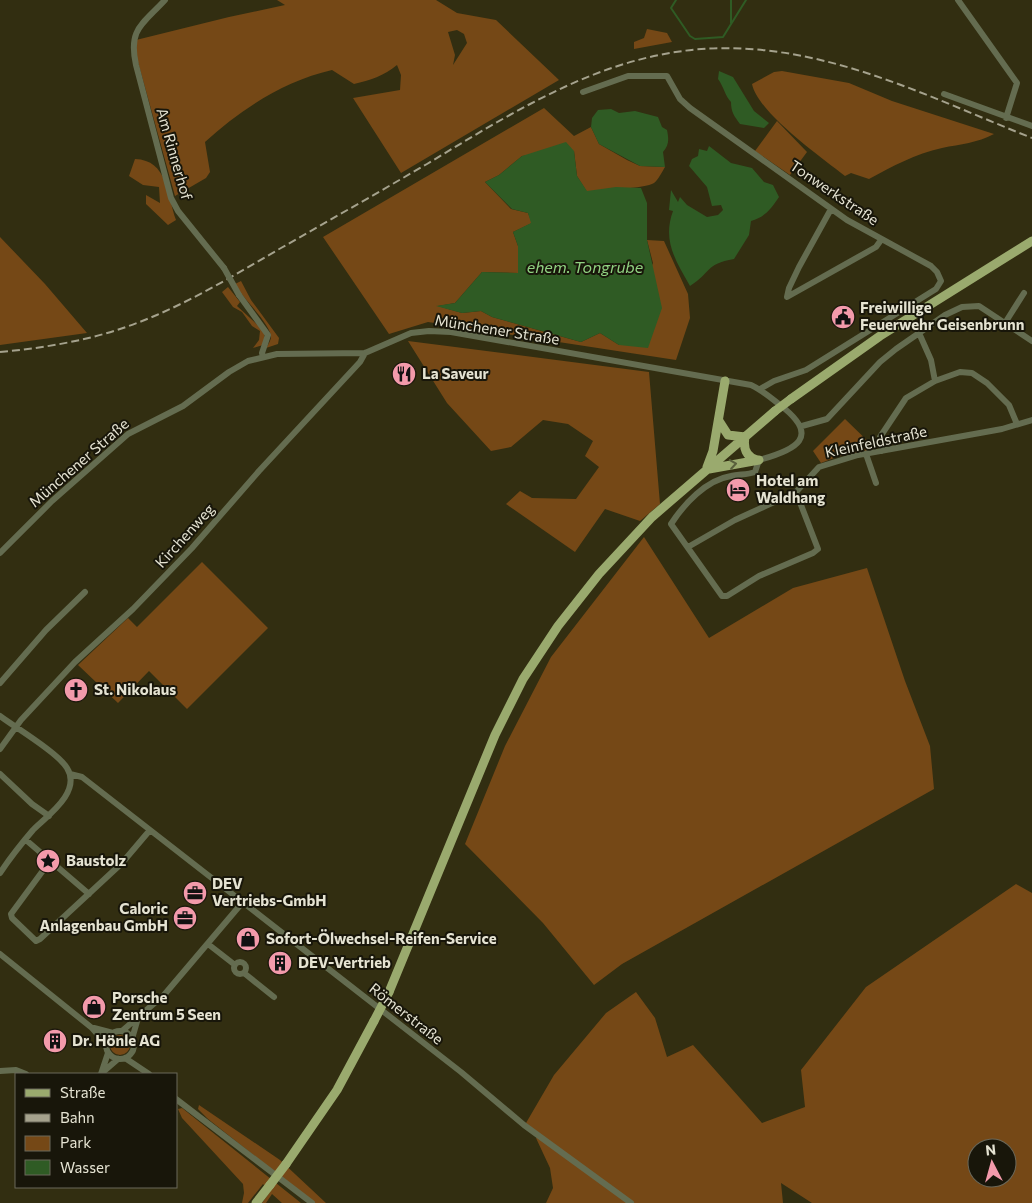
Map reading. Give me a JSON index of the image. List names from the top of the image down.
{
  "streets": {
    "street": [
      "Am Rinnerhof",
      "Tonwerkstraße",
      "Münchener Straße",
      "Kleinfeldstraße",
      "Kirchenweg",
      "Römerstraße"
    ]
  },
  "crossings": [
    ["Am Rinnerhof", "Münchener Straße"],
    ["Tonwerkstraße", "Münchener Straße"],
    ["Münchener Straße", "Kirchenweg"]
  ],
  "water": ["ehem. Tongrube"],
  "places": {
    "public building": ["Freiwillige Feuerwehr Geisenbrunn"],
    "restaurant": ["La Saveur"],
    "hotel": ["Hotel am Waldhang"],
    "church": ["St. Nikolaus"],
    "place": ["Baustolz"],
    "office": ["DEV Vertriebs-GmbH", "Caloric Anlagenbau GmbH"],
    "shop": ["Sofort-Ölwechsel-Reifen-Service", "Porsche Zentrum 5 Seen"],
    "building": ["DEV-Vertrieb", "Dr. Hönle AG"]
  },
  "legend": [
    "Straße",
    "Bahn",
    "Park",
    "Wasser"
  ],
  "north": "top"
}
